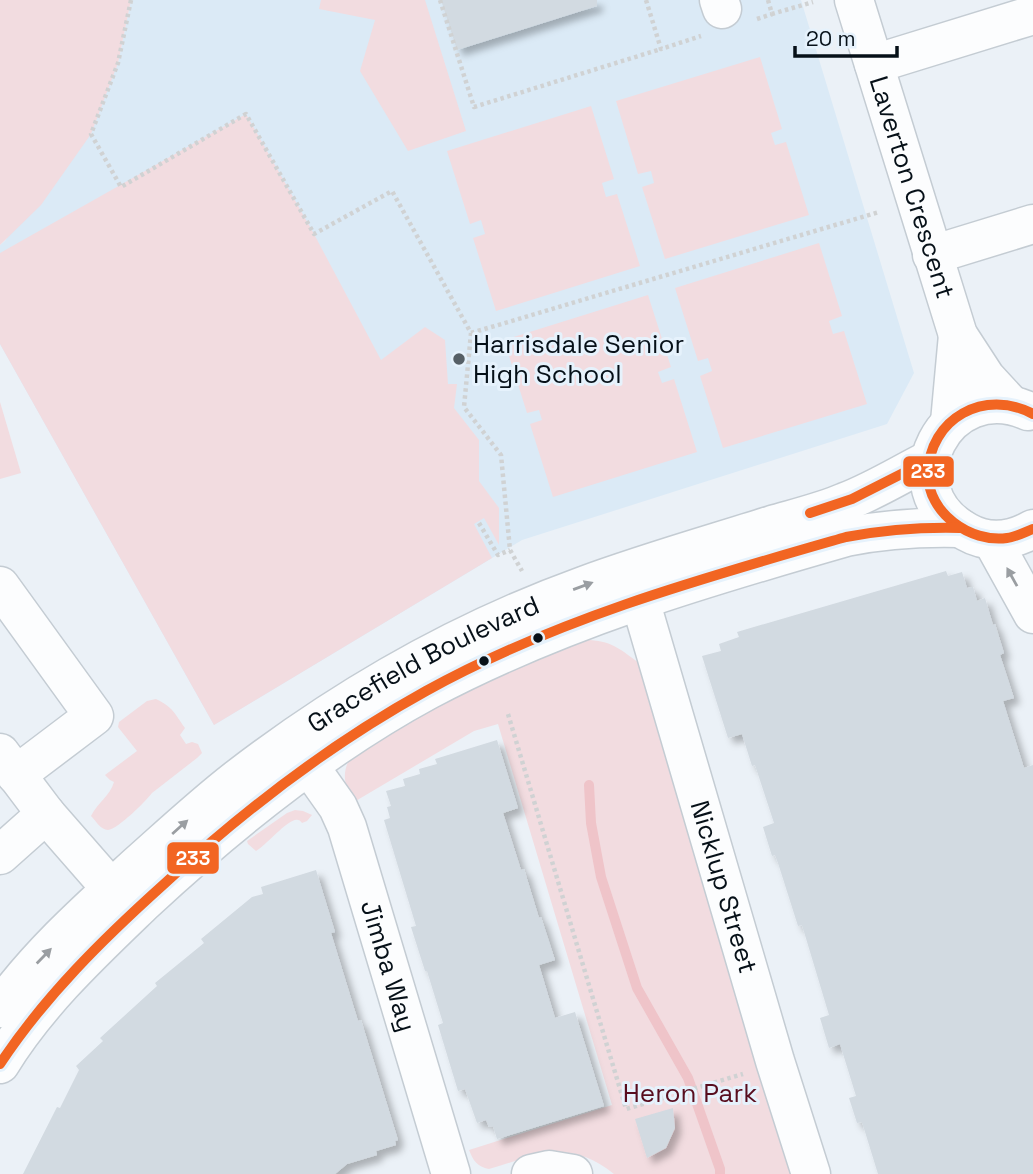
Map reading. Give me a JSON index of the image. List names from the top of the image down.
{
  "streets": {
    "street": [
      "Laverton Crescent",
      "Gracefield Boulevard",
      "Nicklup Street",
      "Jimba Way"
    ]
  },
  "crossings": [
    ["Gracefield Boulevard", "Nicklup Street"],
    ["Gracefield Boulevard", "Jimba Way"]
  ],
  "parks": ["Heron Park"],
  "places": ["Harrisdale Senior High School"],
  "lines": ["transit line 233"],
  "scale_bar": "20 m"
}
